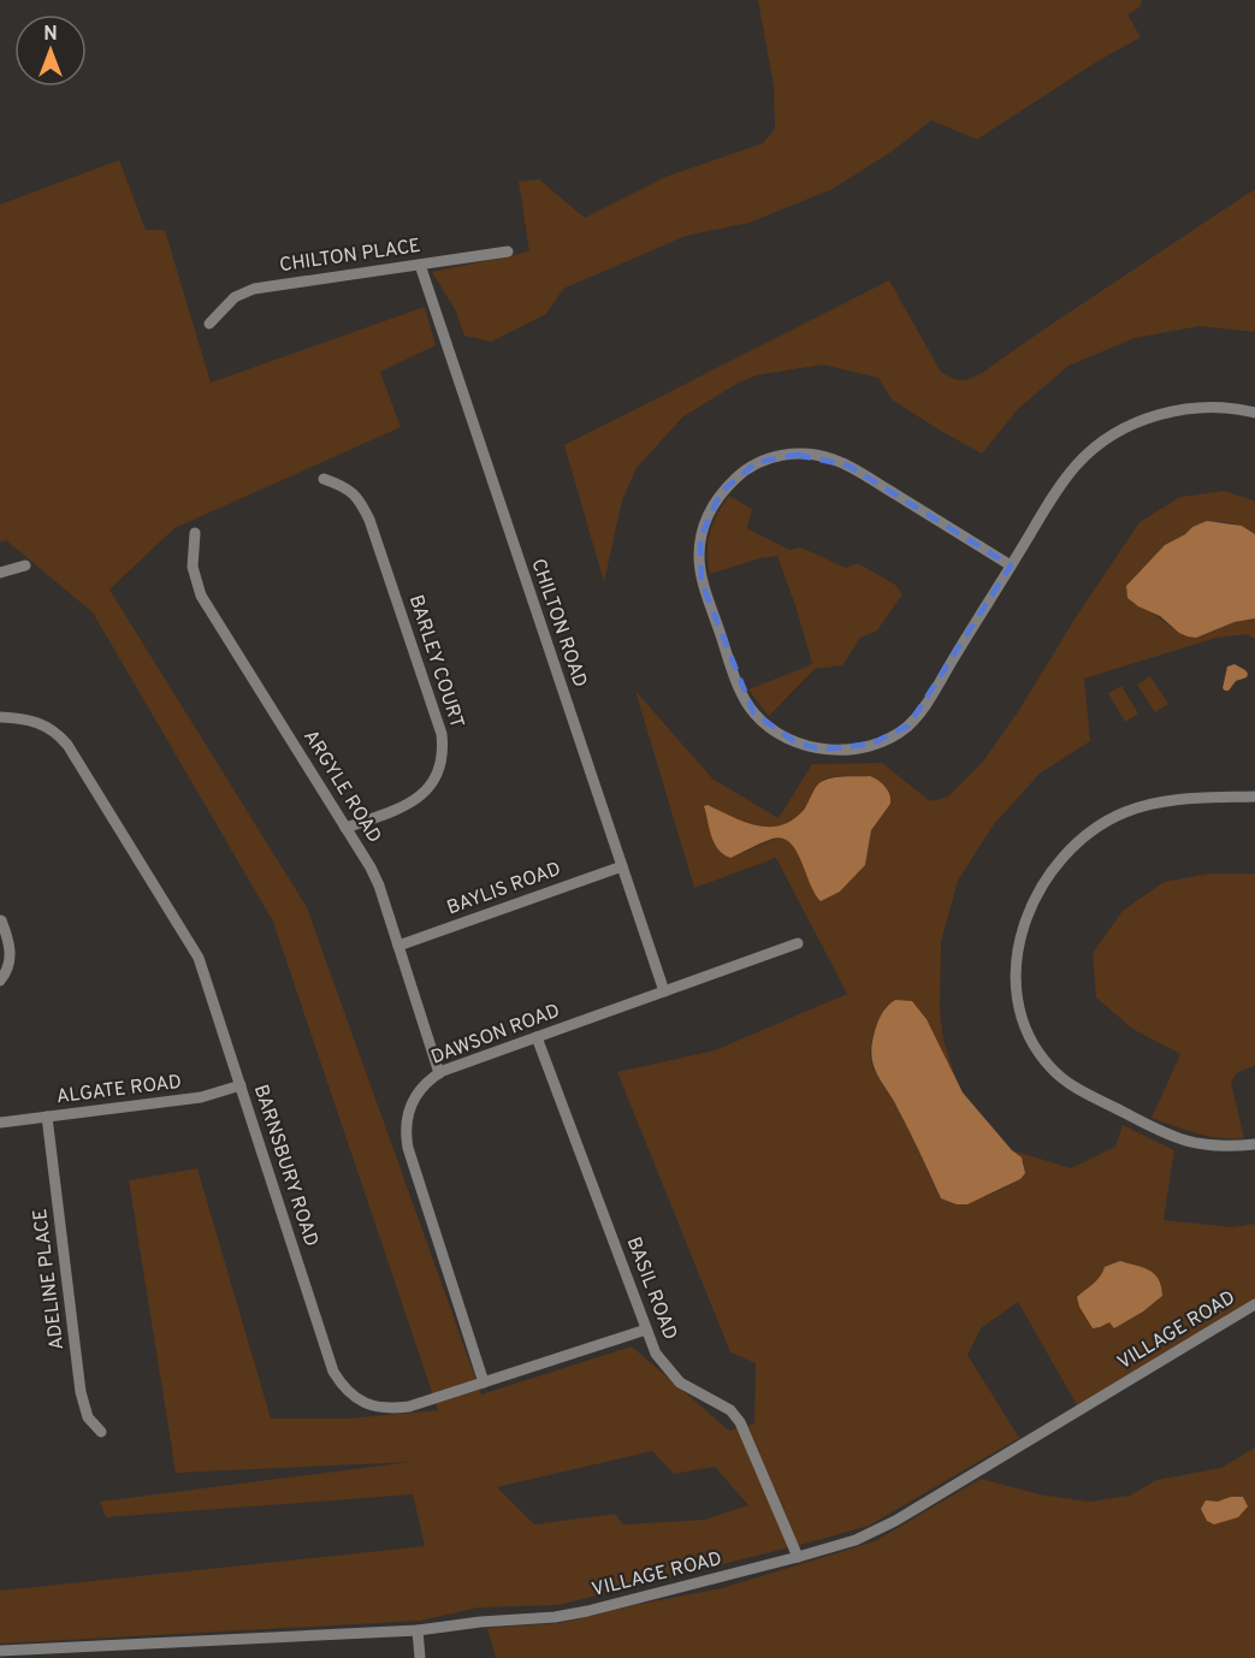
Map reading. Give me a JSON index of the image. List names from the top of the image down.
{
  "streets": {
    "street": [
      "CHILTON PLACE",
      "CHILTON ROAD",
      "BARLEY COURT",
      "ARGYLE ROAD",
      "BAYLIS ROAD",
      "DAWSON ROAD",
      "ALGATE ROAD",
      "BARNSBURY ROAD",
      "ADELINE PLACE",
      "BASIL ROAD",
      "VILLAGE ROAD"
    ]
  },
  "crossings": [
    ["CHILTON PLACE", "CHILTON ROAD"],
    ["CHILTON ROAD", "BAYLIS ROAD"],
    ["CHILTON ROAD", "DAWSON ROAD"],
    ["BARLEY COURT", "ARGYLE ROAD"],
    ["ARGYLE ROAD", "BAYLIS ROAD"],
    ["ARGYLE ROAD", "DAWSON ROAD"],
    ["DAWSON ROAD", "BARNSBURY ROAD"],
    ["DAWSON ROAD", "BASIL ROAD"],
    ["ALGATE ROAD", "BARNSBURY ROAD"],
    ["ALGATE ROAD", "ADELINE PLACE"],
    ["BARNSBURY ROAD", "BASIL ROAD"],
    ["BASIL ROAD", "VILLAGE ROAD"]
  ],
  "north": "top"
}
